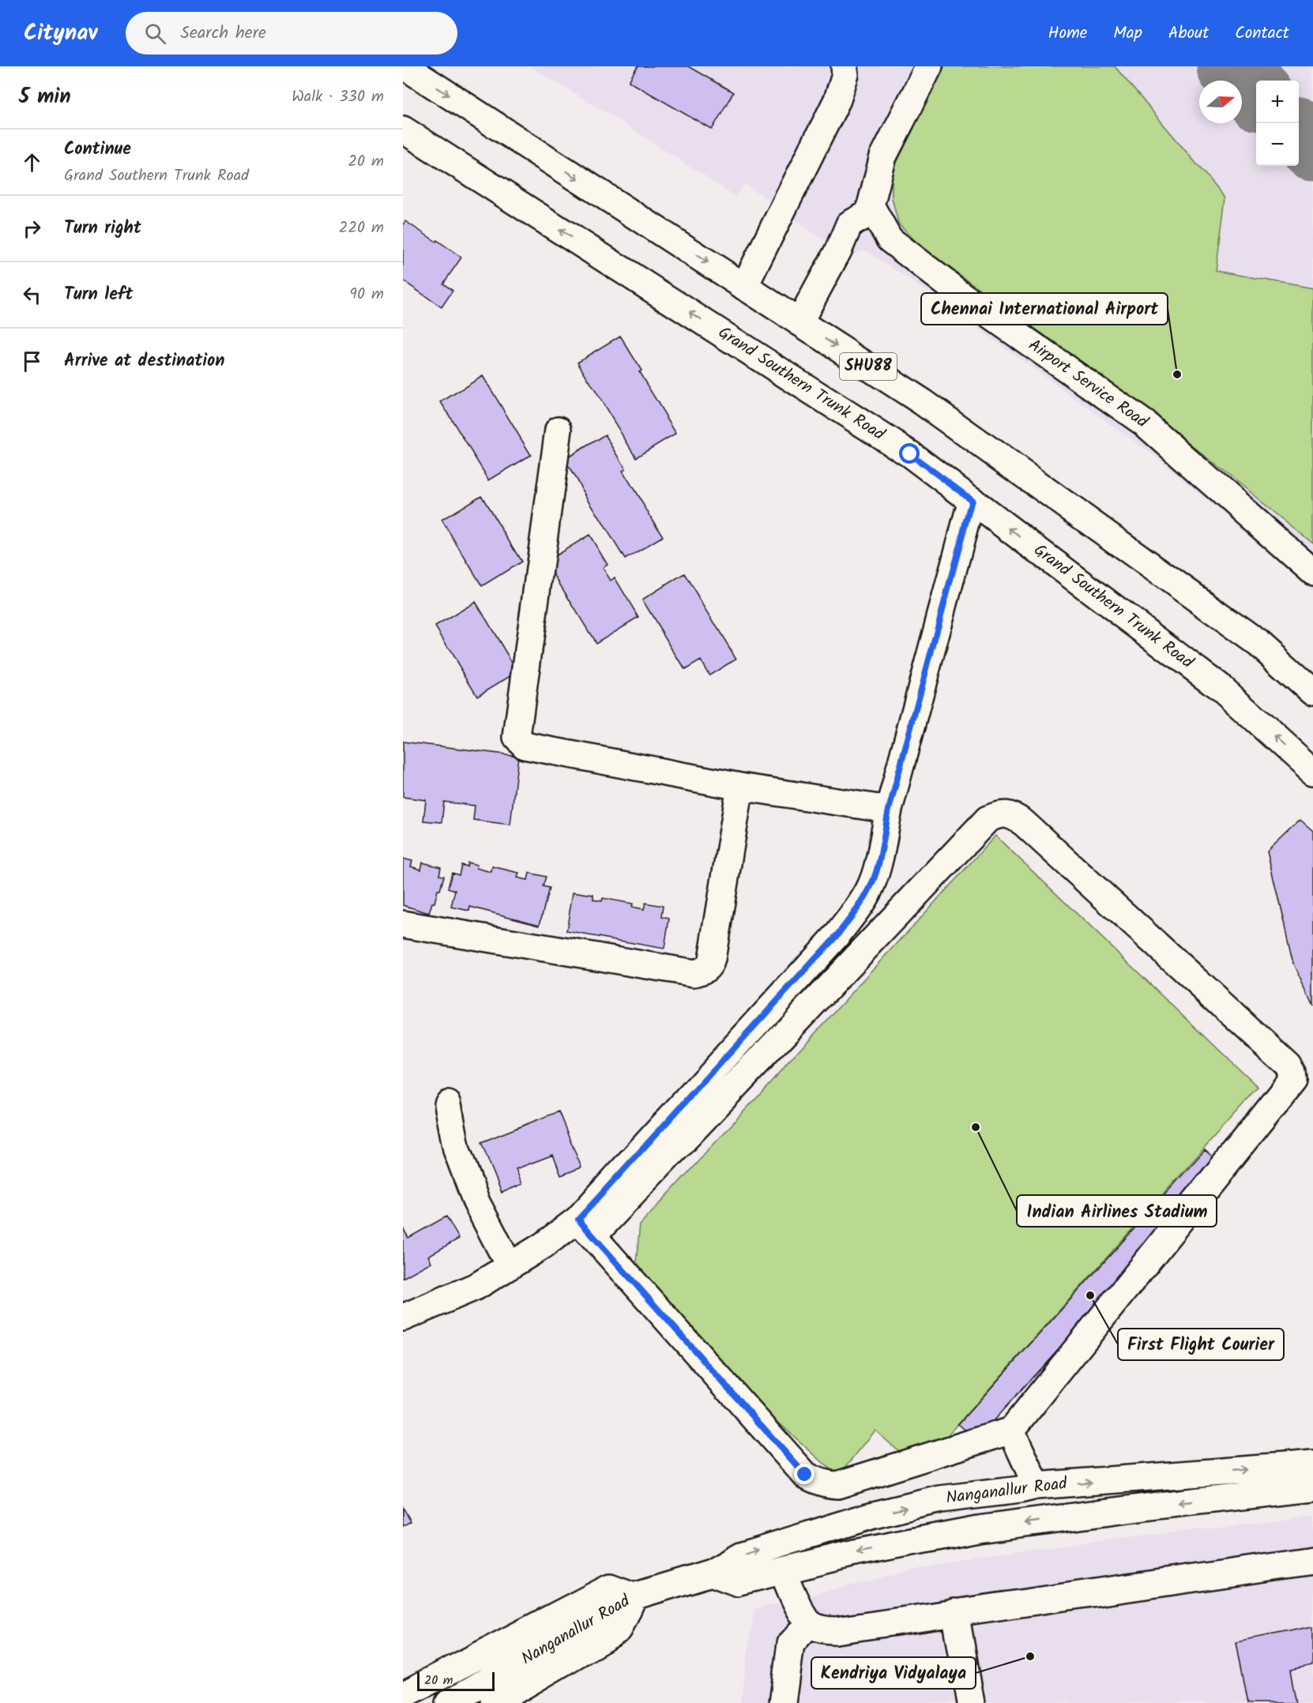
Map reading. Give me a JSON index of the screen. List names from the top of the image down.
{
  "streets": {
    "main road": [
      "SHU88",
      "Grand Southern Trunk Road",
      "Airport Service Road",
      "Nanganallur Road"
    ]
  },
  "places": [
    "Chennai International Airport",
    "Indian Airlines Stadium",
    "First Flight Courier",
    "Kendriya Vidyalaya"
  ],
  "scale_bar": "20 m",
  "north": "right",
  "page": {
    "header": "Citynav",
    "search": "Search here",
    "nav": [
      "Home",
      "Map",
      "About",
      "Contact"
    ],
    "heading": ["5 min", "Walk · 330 m"],
    "map_buttons": ["+", "−"],
    "list": [
      ["Continue", "Grand Southern Trunk Road", "20 m"],
      ["Turn right", "220 m"],
      ["Turn left", "90 m"],
      "Arrive at destination"
    ],
    "scale": "20 m"
  }
}
